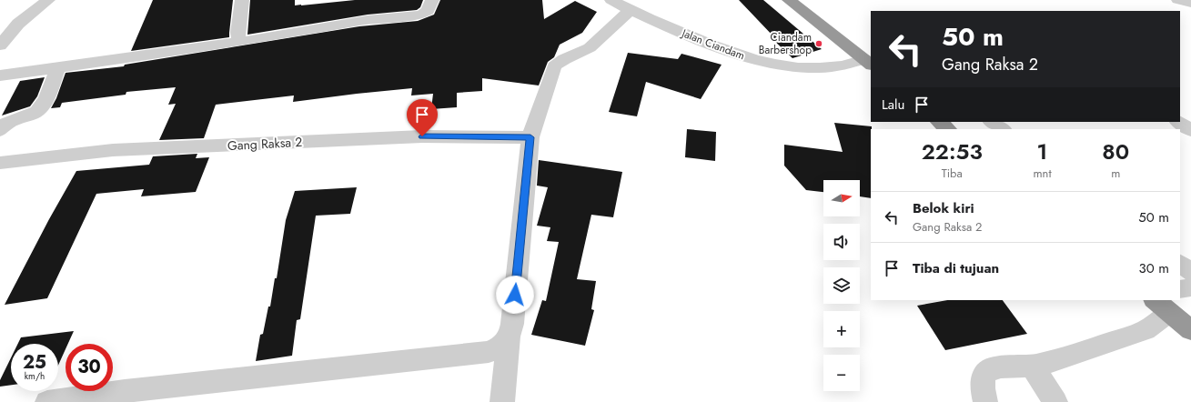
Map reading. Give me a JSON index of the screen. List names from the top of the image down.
{
  "streets": {
    "street": ["Jalan Ciandam", "Gang Raksa 2"]
  },
  "places": ["Ciandam Barbershop"],
  "north": "right",
  "page": {
    "turn": ["50 m", "Gang Raksa 2"],
    "then": "Lalu",
    "eta": [
      "22:53",
      "Tiba",
      "1",
      "mnt",
      "80",
      "m"
    ],
    "map_buttons": ["+", "−"],
    "list": [
      {
        "name": "Belok kiri",
        "note": "Gang Raksa 2",
        "value": "50 m"
      },
      {
        "name": "Tiba di tujuan",
        "value": "30 m"
      }
    ],
    "speed": "25 km/h",
    "limit": "30"
  }
}
